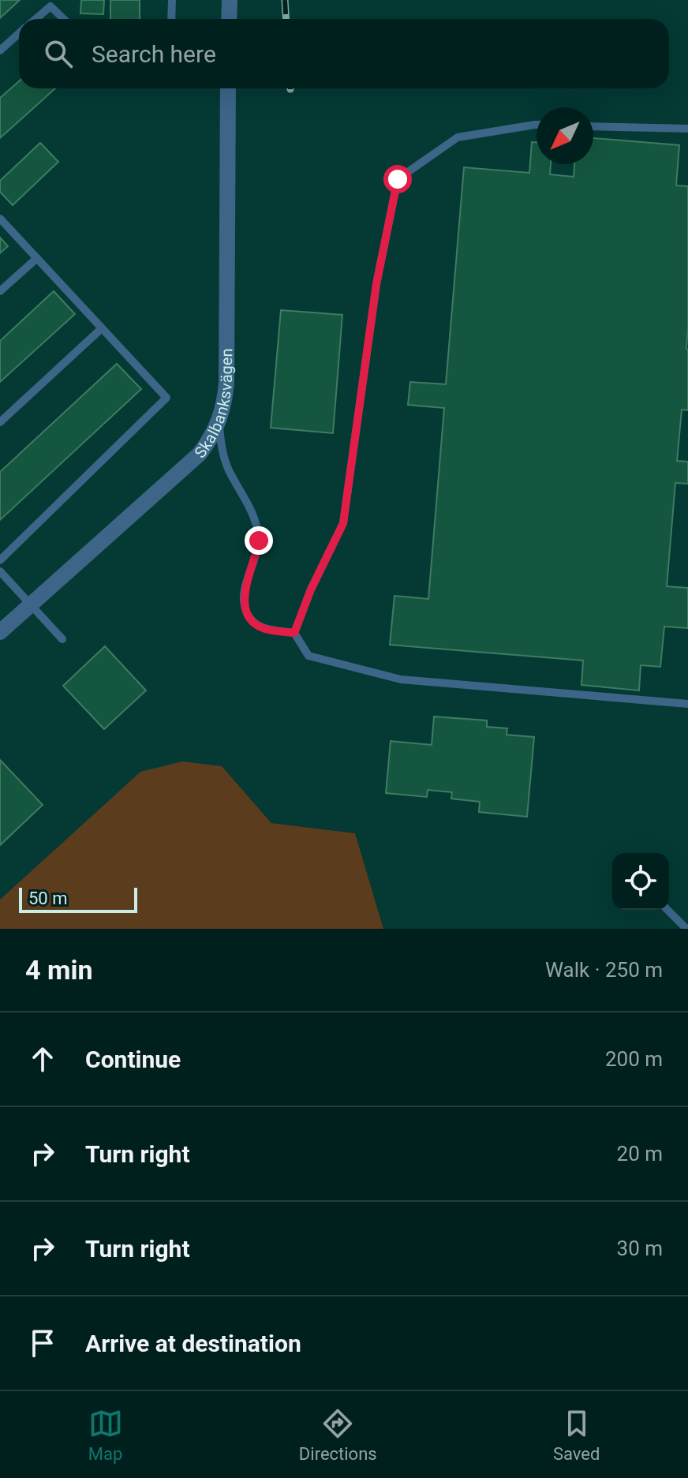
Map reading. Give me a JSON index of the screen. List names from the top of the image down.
{
  "streets": {
    "street": ["Skalbanksvägen"]
  },
  "scale_bar": "50 m",
  "north": "bottom left",
  "page": {
    "search": "Search here",
    "scale": "50 m",
    "heading": ["4 min", "Walk · 250 m"],
    "list": [
      ["Continue", "200 m"],
      ["Turn right", "20 m"],
      ["Turn right", "30 m"],
      "Arrive at destination"
    ],
    "nav": ["Map", "Directions", "Saved"]
  }
}
